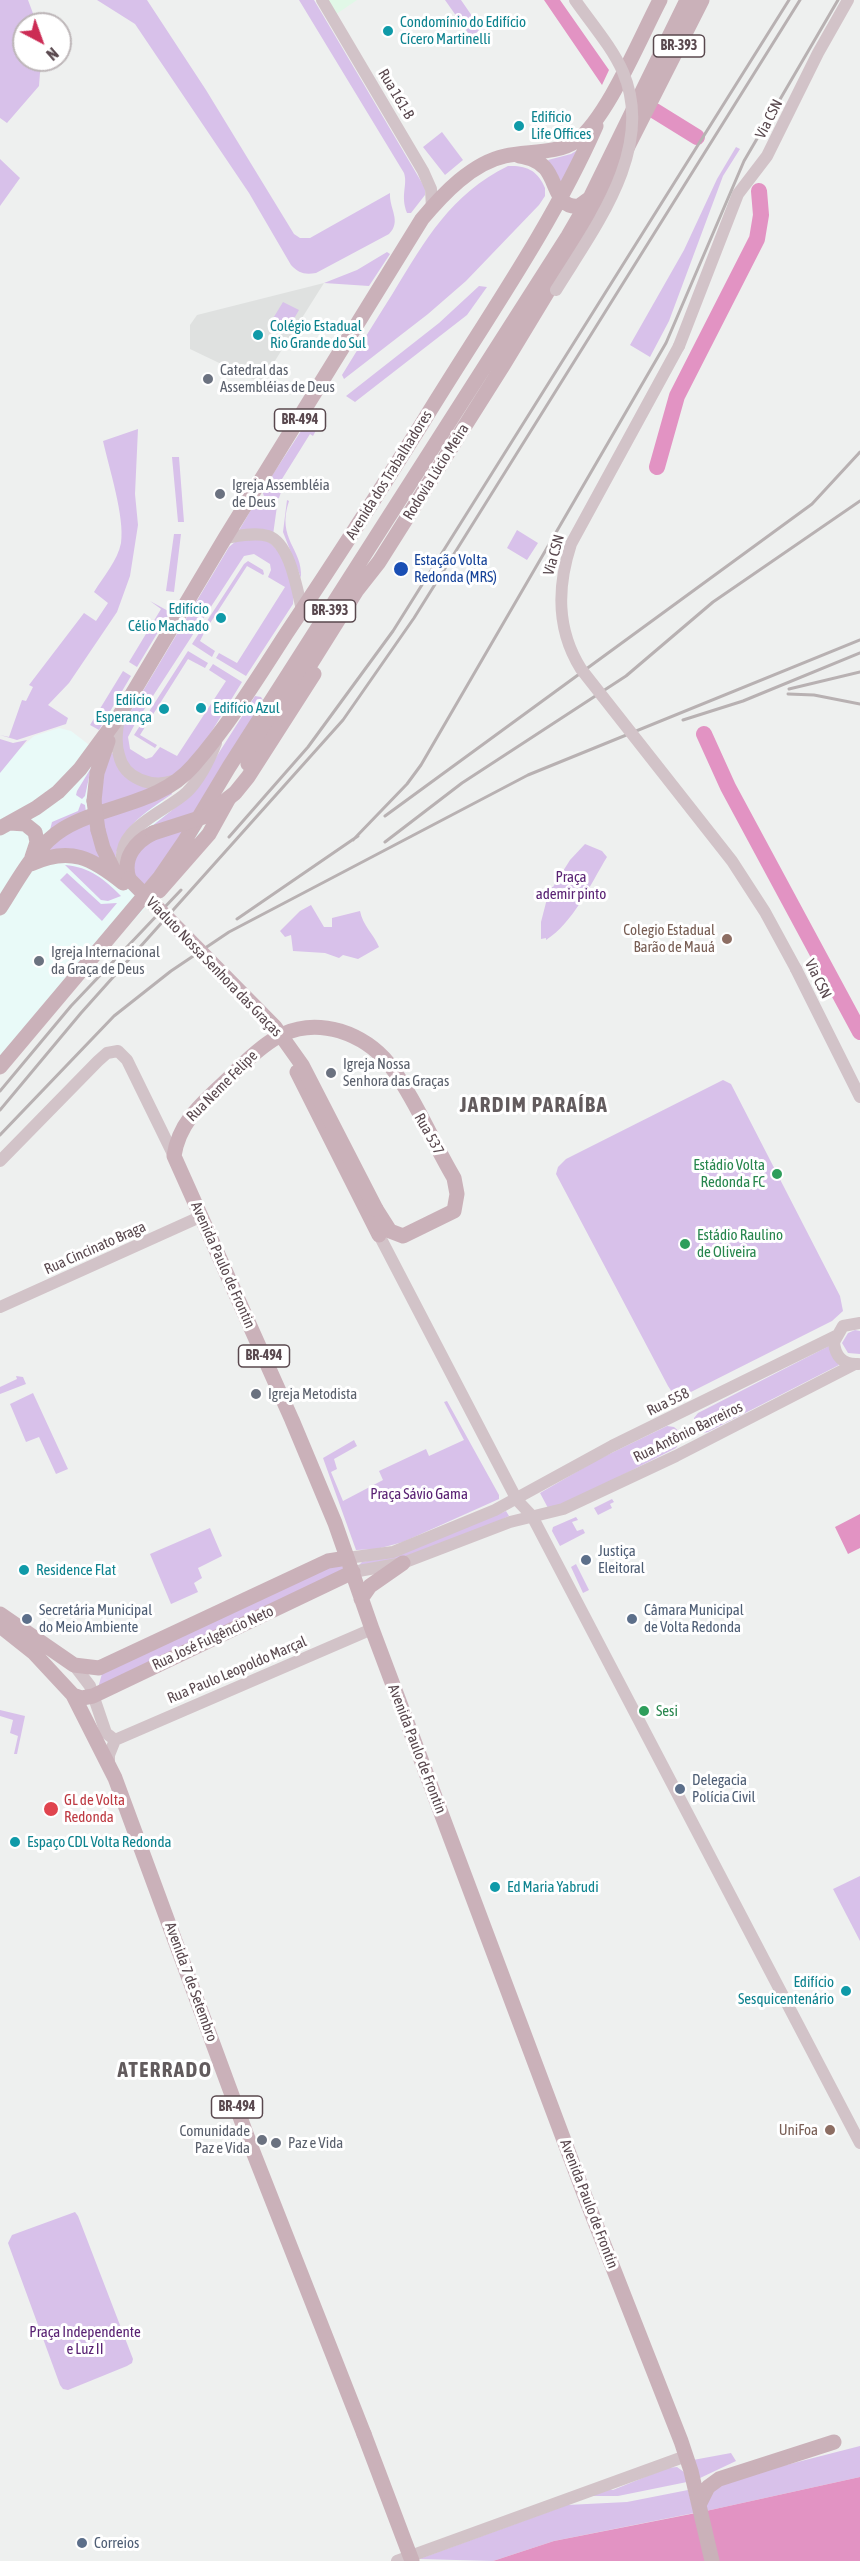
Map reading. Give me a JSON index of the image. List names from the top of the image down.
{
  "streets": {
    "main road": [
      "BR-393",
      "BR-494",
      "Rodovia Lúcio Meira",
      "Avenida dos Trabalhadores",
      "Viaduto Nossa Senhora das Graças",
      "Rua Neme Felipe",
      "Rua 537",
      "Avenida Paulo de Frontin",
      "Rua José Fulgêncio Neto",
      "Avenida 7 de Setembro"
    ],
    "street": [
      "Rua 161-B",
      "Via CSN",
      "Rua Cincinato Braga",
      "Rua 558",
      "Rua Antônio Barreiros",
      "Rua Paulo Leopoldo Marçal"
    ]
  },
  "crossings": [
    ["Rua 161-B", "BR-494"],
    ["BR-494", "Viaduto Nossa Senhora das Graças"],
    ["Avenida dos Trabalhadores", "Viaduto Nossa Senhora das Graças"],
    ["Viaduto Nossa Senhora das Graças", "Rua 537"],
    ["Rua Neme Felipe", "Rua 537"],
    ["Rua Neme Felipe", "Avenida Paulo de Frontin"],
    ["Rua Cincinato Braga", "Avenida Paulo de Frontin"],
    ["Avenida Paulo de Frontin", "Rua 558"],
    ["Avenida Paulo de Frontin", "Rua Antônio Barreiros"],
    ["Avenida Paulo de Frontin", "Rua José Fulgêncio Neto"],
    ["Avenida Paulo de Frontin", "Rua Paulo Leopoldo Marçal"],
    ["Rua 558", "Rua Antônio Barreiros"],
    ["Rua 558", "Rua José Fulgêncio Neto"],
    ["Rua Antônio Barreiros", "Rua José Fulgêncio Neto"],
    ["Rua José Fulgêncio Neto", "Avenida 7 de Setembro"]
  ],
  "districts": ["JARDIM PARAÍBA", "ATERRADO"],
  "parks": ["Praça ademir pinto", "Praça Sávio Gama", "Praça Independente e Luz II"],
  "places": [
    "Condomínio do Edifício Cícero Martinelli",
    "Edificio Life Offices",
    "Colégio Estadual Rio Grande do Sul",
    "Catedral das Assembléias de Deus",
    "Igreja Assembléia de Deus",
    "Estação Volta Redonda (MRS)",
    "Edifício Célio Machado",
    "Edifício Azul",
    "Ediício Esperança",
    "Colegio Estadual Barão de Mauá",
    "Igreja Internacional da Graça de Deus",
    "Igreja Nossa Senhora das Graças",
    "Estádio Volta Redonda FC",
    "Estádio Raulino de Oliveira",
    "Igreja Metodista",
    "Justiça Eleitoral",
    "Residence Flat",
    "Secretária Municipal do Meio Ambiente",
    "Câmara Municipal de Volta Redonda",
    "Sesi",
    "Delegacia Polícia Civil",
    "GL de Volta Redonda",
    "Espaço CDL Volta Redonda",
    "Ed Maria Yabrudi",
    "Edifício Sesquicentenário",
    "UniFoa",
    "Comunidade Paz e Vida",
    "Paz e Vida",
    "Correios"
  ],
  "north": "bottom right"
}
